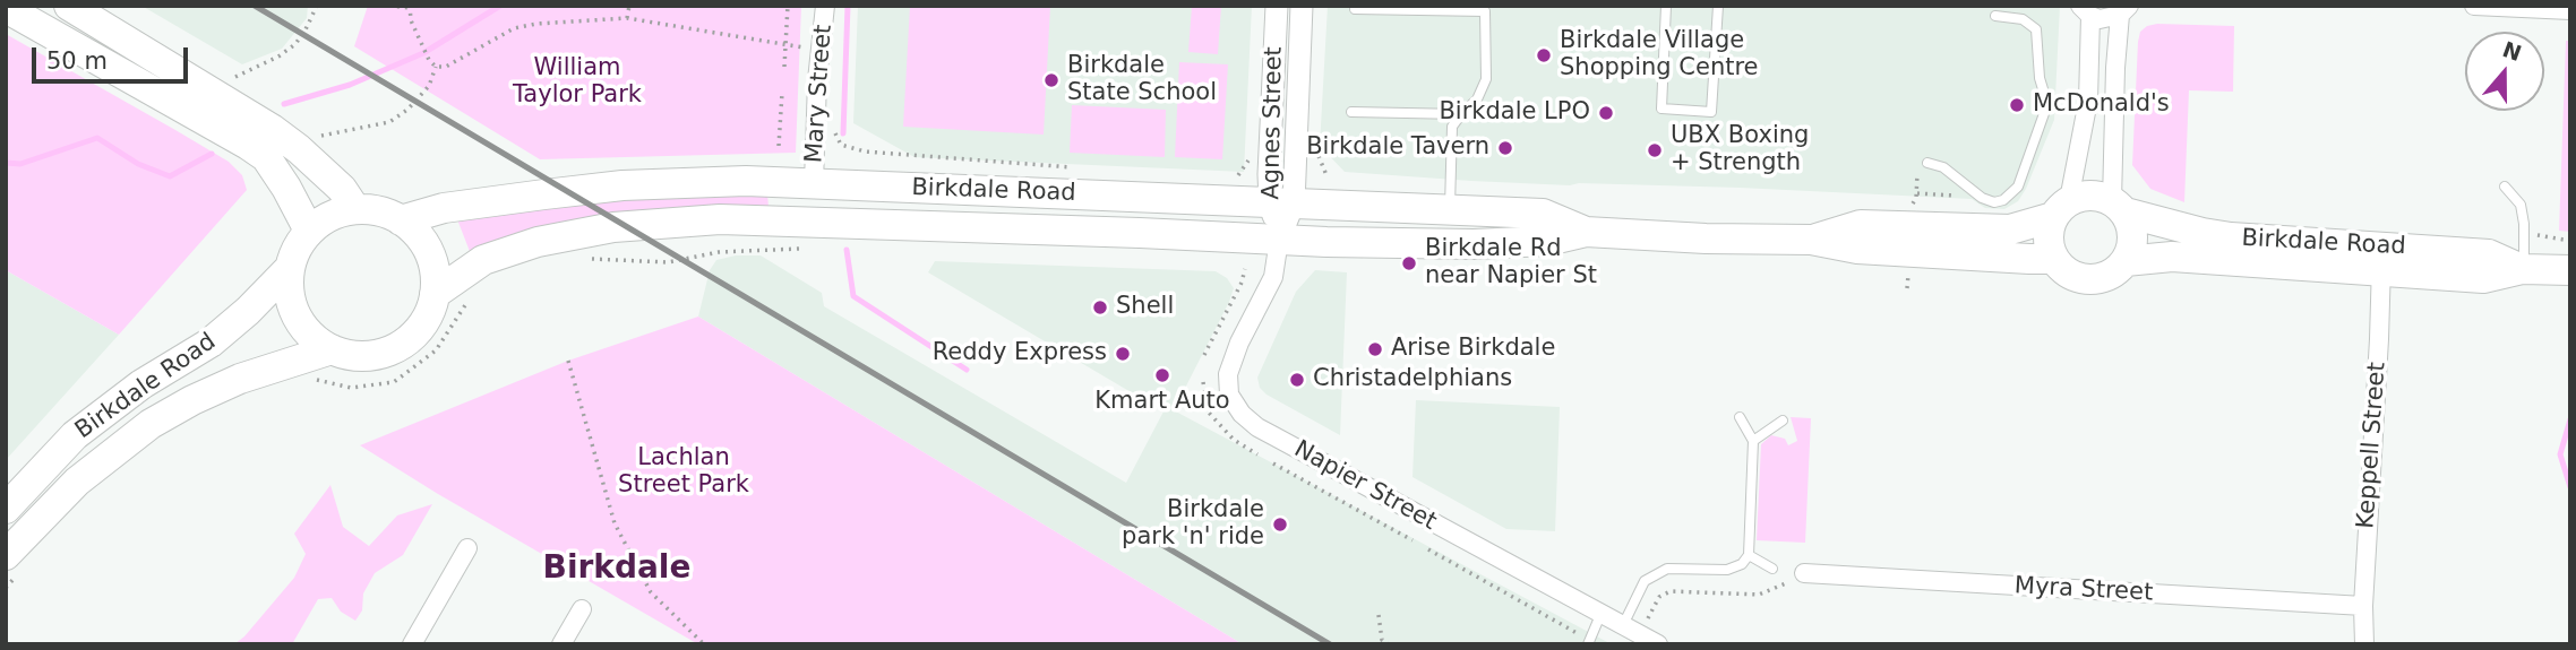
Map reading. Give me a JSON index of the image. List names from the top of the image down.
{
  "streets": {
    "main road": ["Birkdale Road"],
    "street": [
      "Mary Street",
      "Agnes Street",
      "Keppell Street",
      "Napier Street",
      "Myra Street"
    ]
  },
  "crossings": [
    ["Mary Street", "Birkdale Road"],
    ["Agnes Street", "Birkdale Road"],
    ["Agnes Street", "Napier Street"],
    ["Birkdale Road", "Keppell Street"],
    ["Birkdale Road", "Napier Street"],
    ["Keppell Street", "Myra Street"]
  ],
  "districts": ["Birkdale"],
  "parks": ["William Taylor Park", "Lachlan Street Park"],
  "places": [
    "Birkdale Village Shopping Centre",
    "Birkdale State School",
    "McDonald's",
    "Birkdale LPO",
    "Birkdale Tavern",
    "UBX Boxing + Strength",
    "Birkdale Rd near Napier St",
    "Shell",
    "Arise Birkdale",
    "Reddy Express",
    "Kmart Auto",
    "Christadelphians",
    "Birkdale park 'n' ride"
  ],
  "scale_bar": "50 m",
  "north": "top"
}
